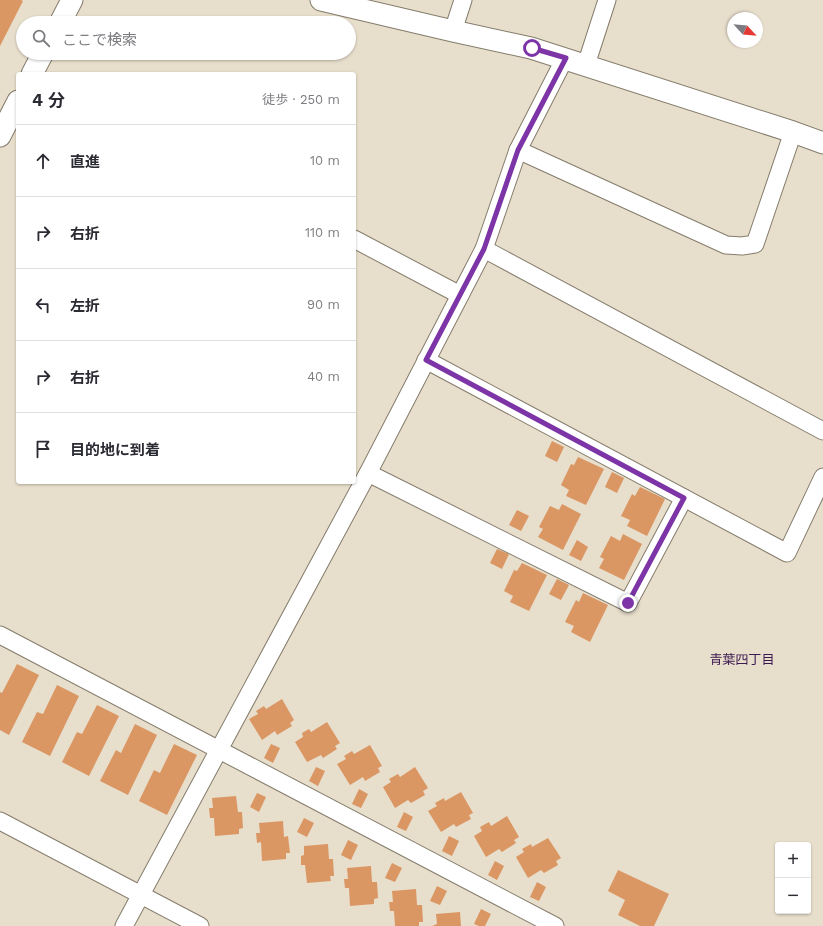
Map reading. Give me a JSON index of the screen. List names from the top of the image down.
{
  "districts": ["青葉四丁目"],
  "north": "bottom right",
  "page": {
    "search": "ここで検索",
    "heading": ["4 分", "徒歩 · 250 m"],
    "list": [
      ["直進", "10 m"],
      ["右折", "110 m"],
      ["左折", "90 m"],
      ["右折", "40 m"],
      "目的地に到着"
    ],
    "map_buttons": ["+", "−"]
  }
}
